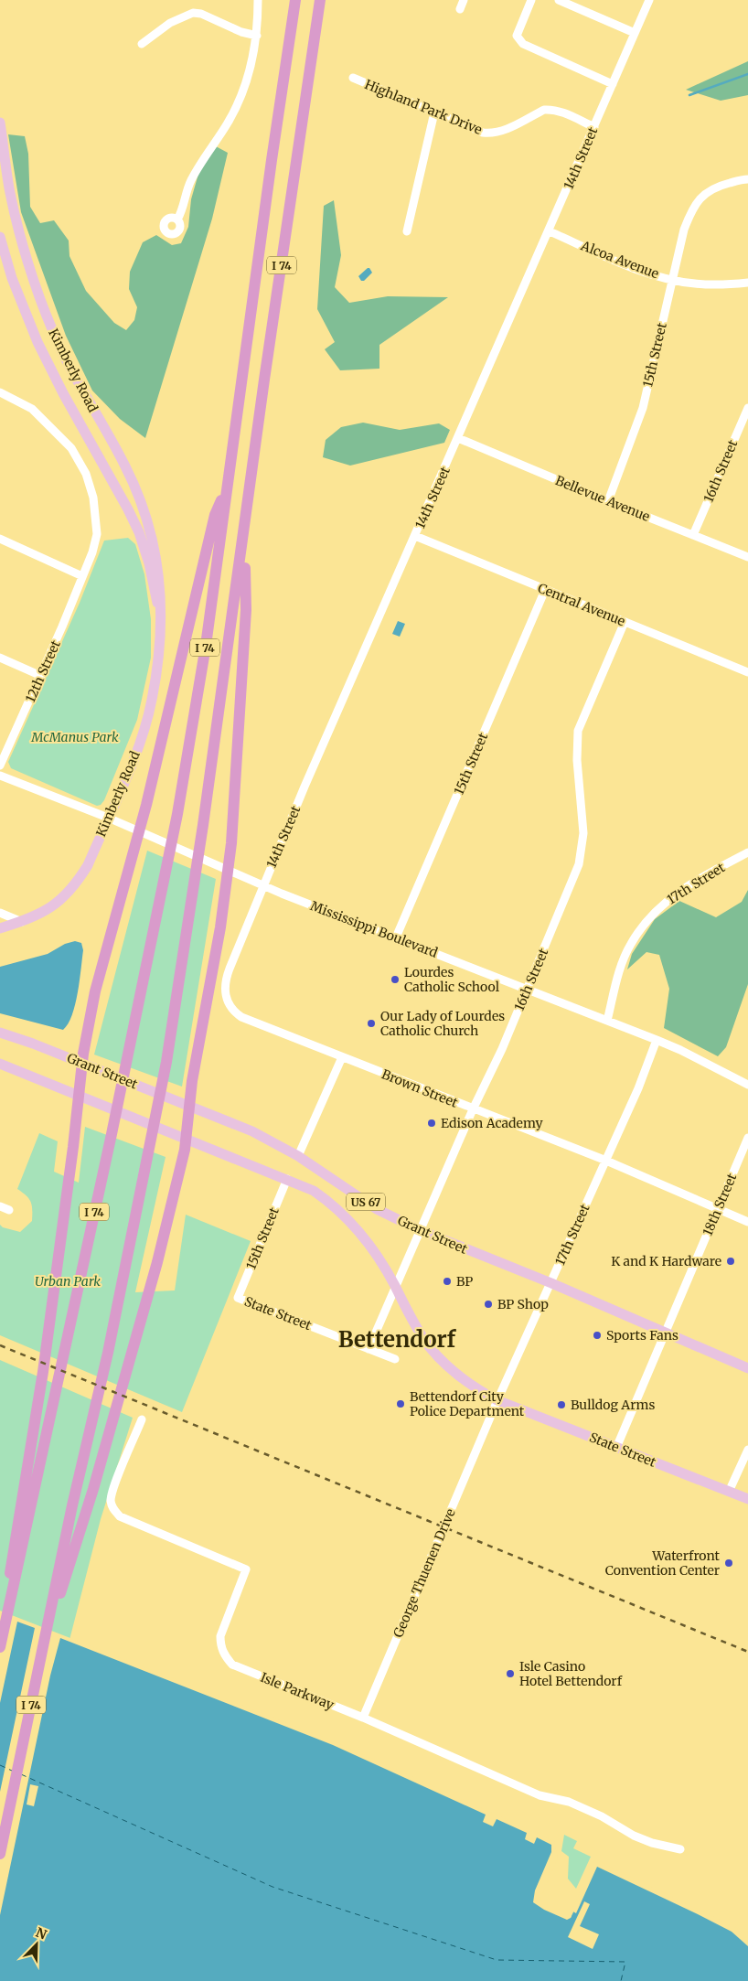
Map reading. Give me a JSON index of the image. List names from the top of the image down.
{
  "streets": {
    "highway": ["I 74"],
    "main road": [
      "Kimberly Road",
      "Grant Street",
      "US 67",
      "State Street"
    ],
    "street": [
      "Highland Park Drive",
      "14th Street",
      "Alcoa Avenue",
      "15th Street",
      "16th Street",
      "Bellevue Avenue",
      "Central Avenue",
      "12th Street",
      "17th Street",
      "Mississippi Boulevard",
      "Brown Street",
      "18th Street",
      "George Thuenen Drive",
      "Isle Parkway"
    ]
  },
  "crossings": [
    ["Highland Park Drive", "14th Street"],
    ["14th Street", "Alcoa Avenue"],
    ["14th Street", "Bellevue Avenue"],
    ["14th Street", "Central Avenue"],
    ["14th Street", "Mississippi Boulevard"],
    ["14th Street", "Brown Street"],
    ["Alcoa Avenue", "15th Street"],
    ["15th Street", "Bellevue Avenue"],
    ["15th Street", "Central Avenue"],
    ["15th Street", "Mississippi Boulevard"],
    ["15th Street", "US 67"],
    ["15th Street", "State Street"],
    ["Kimberly Road", "Mississippi Boulevard"],
    ["16th Street", "Bellevue Avenue"],
    ["16th Street", "Central Avenue"],
    ["16th Street", "Mississippi Boulevard"],
    ["16th Street", "Grant Street"],
    ["16th Street", "Brown Street"],
    ["16th Street", "US 67"],
    ["16th Street", "State Street"],
    ["17th Street", "Mississippi Boulevard"],
    ["17th Street", "Grant Street"],
    ["17th Street", "Brown Street"],
    ["17th Street", "US 67"],
    ["17th Street", "State Street"],
    ["17th Street", "George Thuenen Drive"],
    ["Grant Street", "18th Street"],
    ["Brown Street", "18th Street"],
    ["US 67", "State Street"],
    ["18th Street", "State Street"],
    ["George Thuenen Drive", "Isle Parkway"]
  ],
  "districts": ["Bettendorf"],
  "parks": ["McManus Park", "Urban Park"],
  "places": [
    "Lourdes Catholic School",
    "Our Lady of Lourdes Catholic Church",
    "Edison Academy",
    "K and K Hardware",
    "BP",
    "BP Shop",
    "Sports Fans",
    "Bettendorf City Police Department",
    "Bulldog Arms",
    "Waterfront Convention Center",
    "Isle Casino Hotel Bettendorf"
  ],
  "north": "top right"
}
